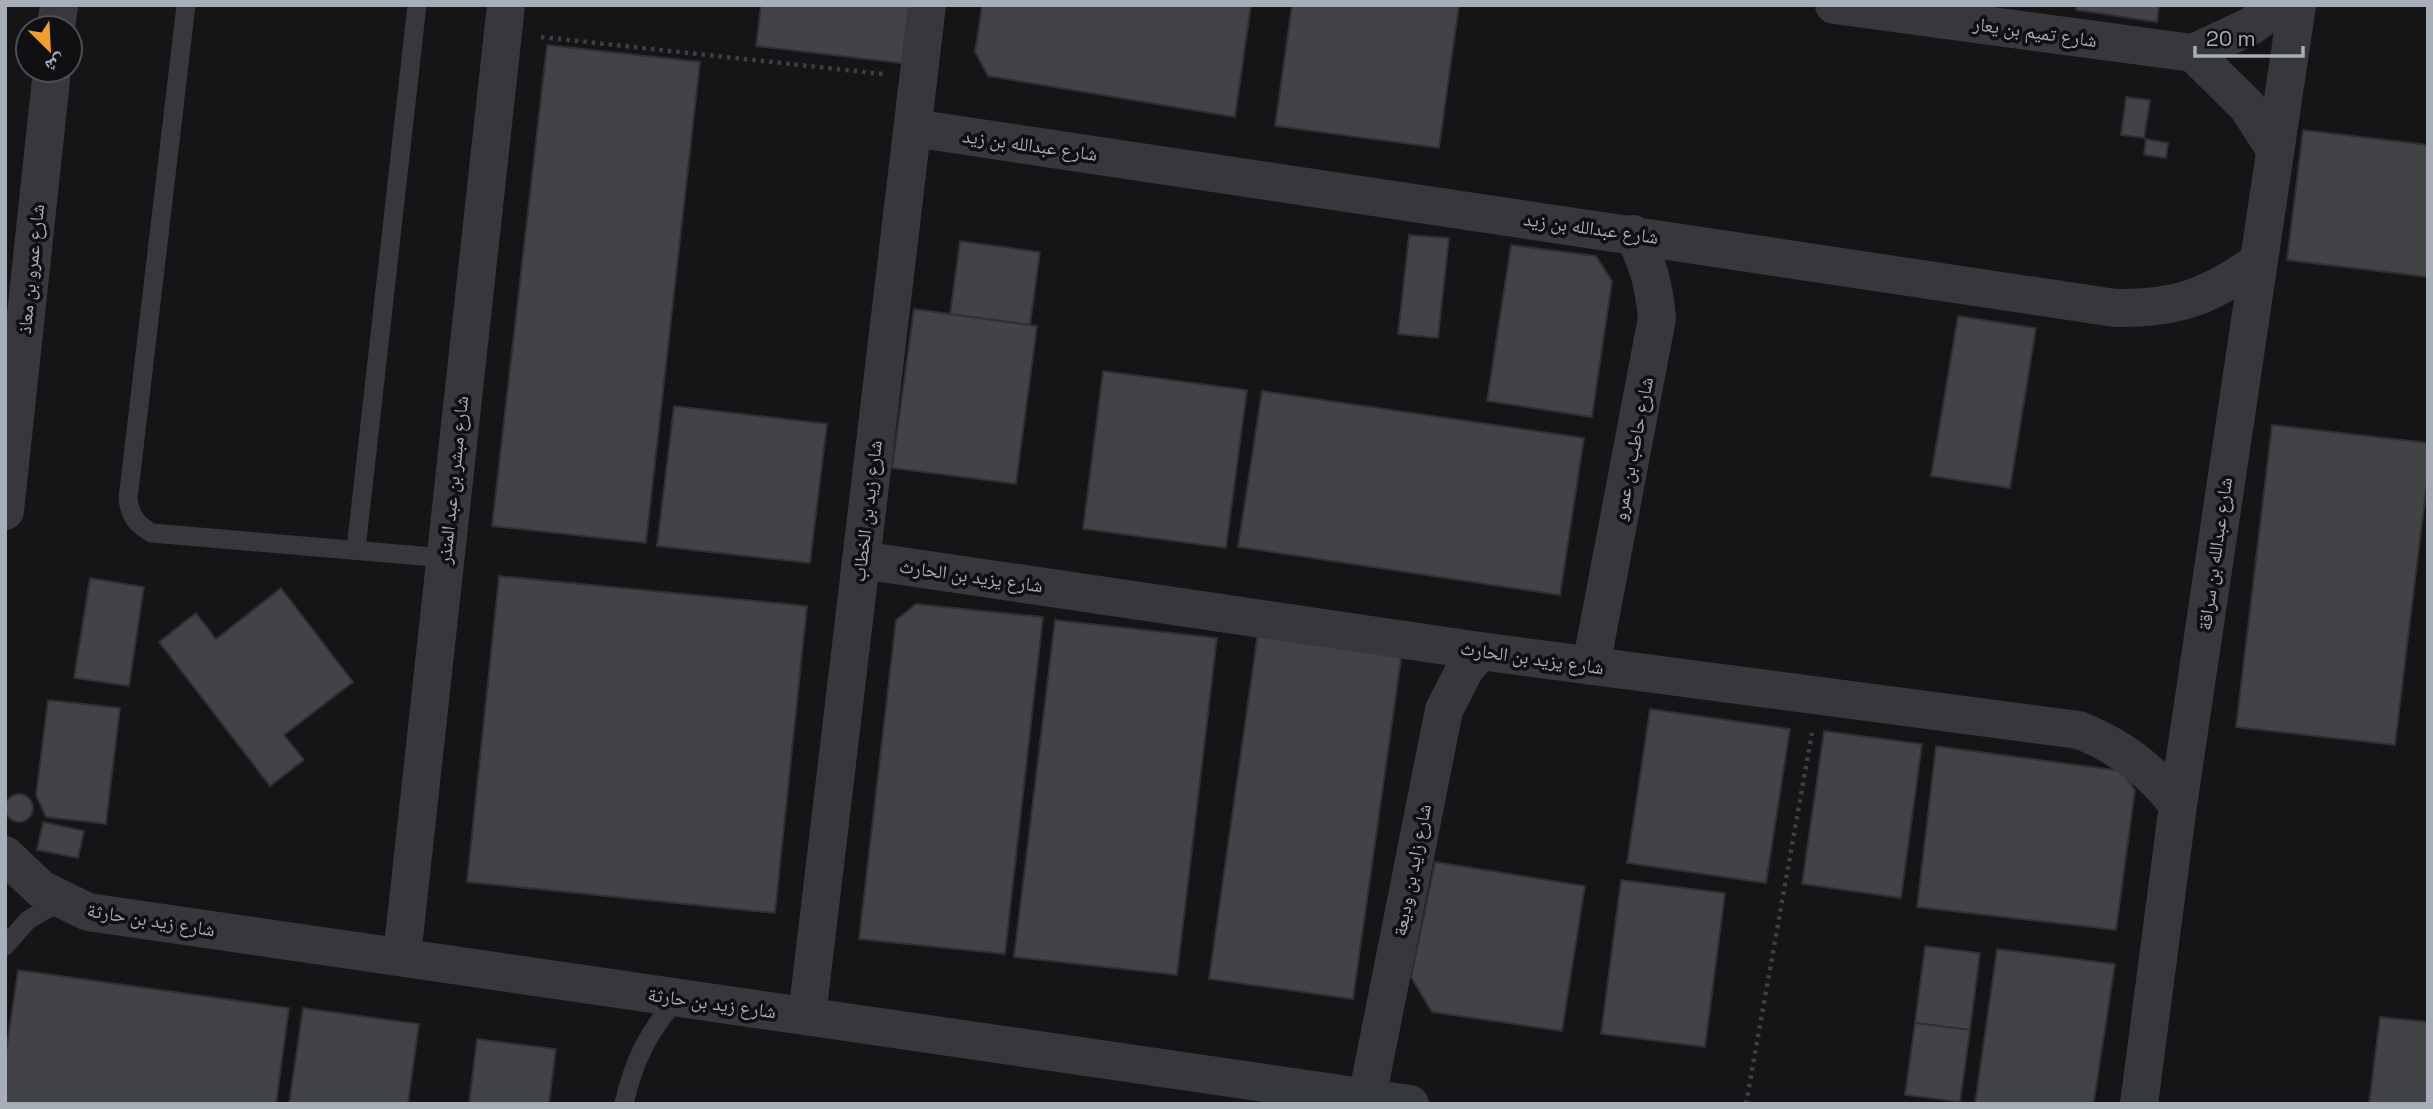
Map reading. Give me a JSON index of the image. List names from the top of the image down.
{
  "streets": {
    "street": [
      "شارع تميم بن يعار",
      "شارع عبدالله بن زيد",
      "شارع عمرو بن معاذ",
      "شارع حاطب بن عمرو",
      "شارع مبشر بن عبد المنذر",
      "شارع زيد بن الخطاب",
      "شارع عبدالله بن سراقة",
      "شارع يزيد بن الحارث",
      "شارع زايد بن وديعة",
      "شارع زيد بن حارثة"
    ]
  },
  "crossings": [
    ["شارع عبدالله بن زيد", "شارع حاطب بن عمرو"],
    ["شارع عبدالله بن زيد", "شارع زيد بن الخطاب"],
    ["شارع عبدالله بن زيد", "شارع عبدالله بن سراقة"],
    ["شارع حاطب بن عمرو", "شارع يزيد بن الحارث"],
    ["شارع مبشر بن عبد المنذر", "شارع زيد بن حارثة"],
    ["شارع زيد بن الخطاب", "شارع يزيد بن الحارث"],
    ["شارع زيد بن الخطاب", "شارع زيد بن حارثة"],
    ["شارع عبدالله بن سراقة", "شارع يزيد بن الحارث"],
    ["شارع يزيد بن الحارث", "شارع زايد بن وديعة"],
    ["شارع زايد بن وديعة", "شارع زيد بن حارثة"]
  ],
  "scale_bar": "20 m",
  "north": "bottom right"
}
